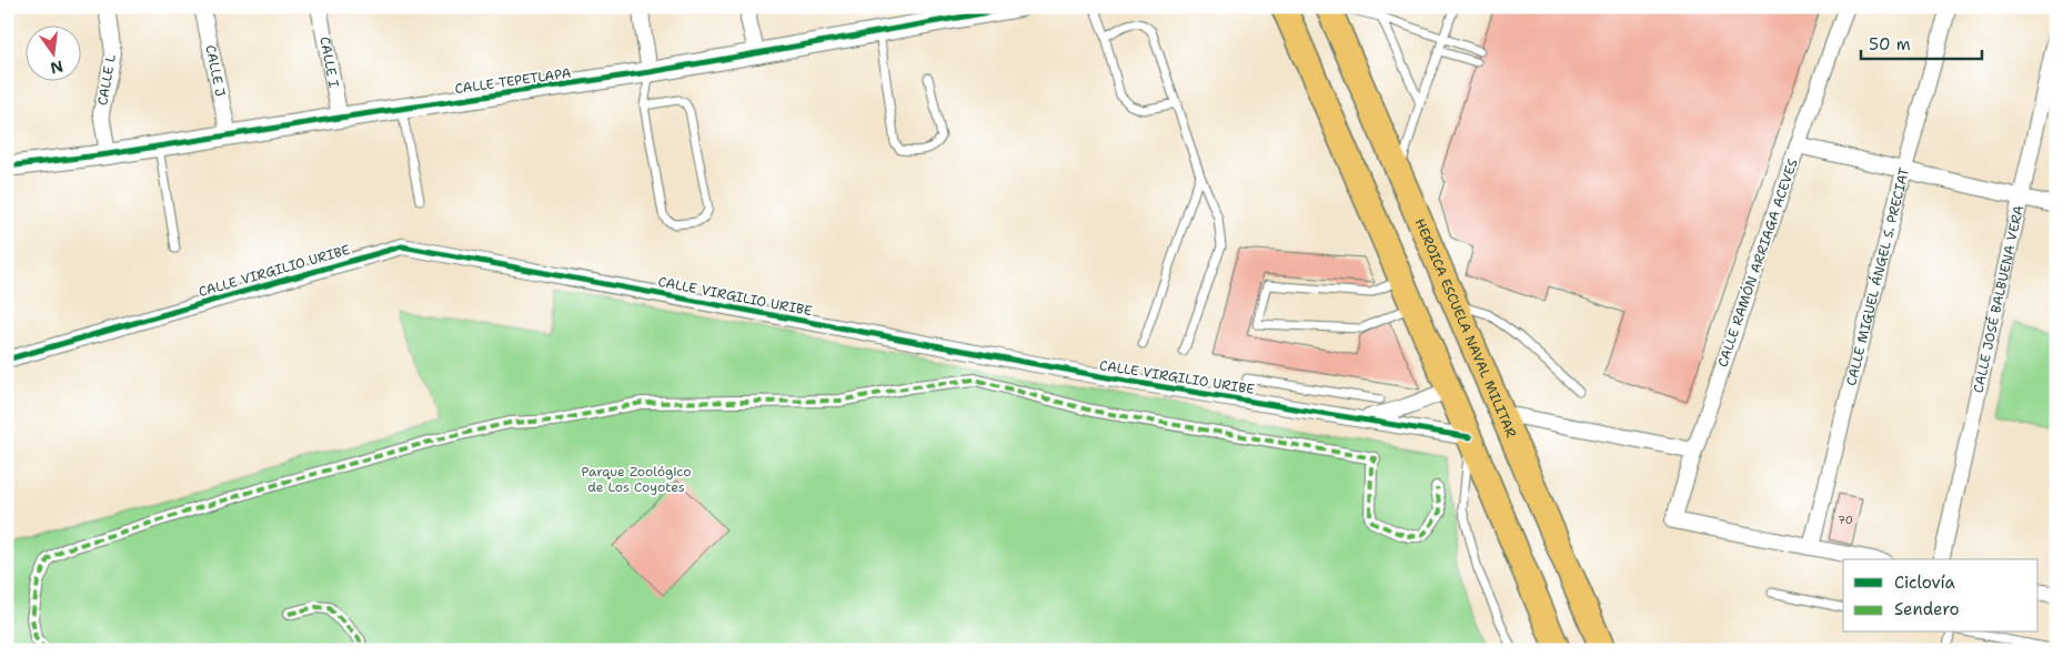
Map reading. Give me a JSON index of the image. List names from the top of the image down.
{
  "streets": {
    "main road": ["HEROICA ESCUELA NAVAL MILITAR"],
    "street": [
      "CALLE I",
      "CALLE J",
      "CALLE L",
      "CALLE TEPETLAPA",
      "CALLE RAMÓN ARRIAGA ACEVES",
      "CALLE VIRGILIO URIBE",
      "CALLE MIGUEL ÁNGEL S. PRECIAT",
      "CALLE JOSÉ BALBUENA VERA"
    ]
  },
  "crossings": [
    ["CALLE I", "CALLE TEPETLAPA"],
    ["CALLE J", "CALLE TEPETLAPA"],
    ["CALLE L", "CALLE TEPETLAPA"],
    ["CALLE RAMÓN ARRIAGA ACEVES", "CALLE MIGUEL ÁNGEL S. PRECIAT"]
  ],
  "parks": ["Parque Zoológico de Los Coyotes"],
  "house_numbers": ["70"],
  "legend": ["Ciclovía", "Sendero"],
  "scale_bar": "50 m",
  "north": "bottom"
}
